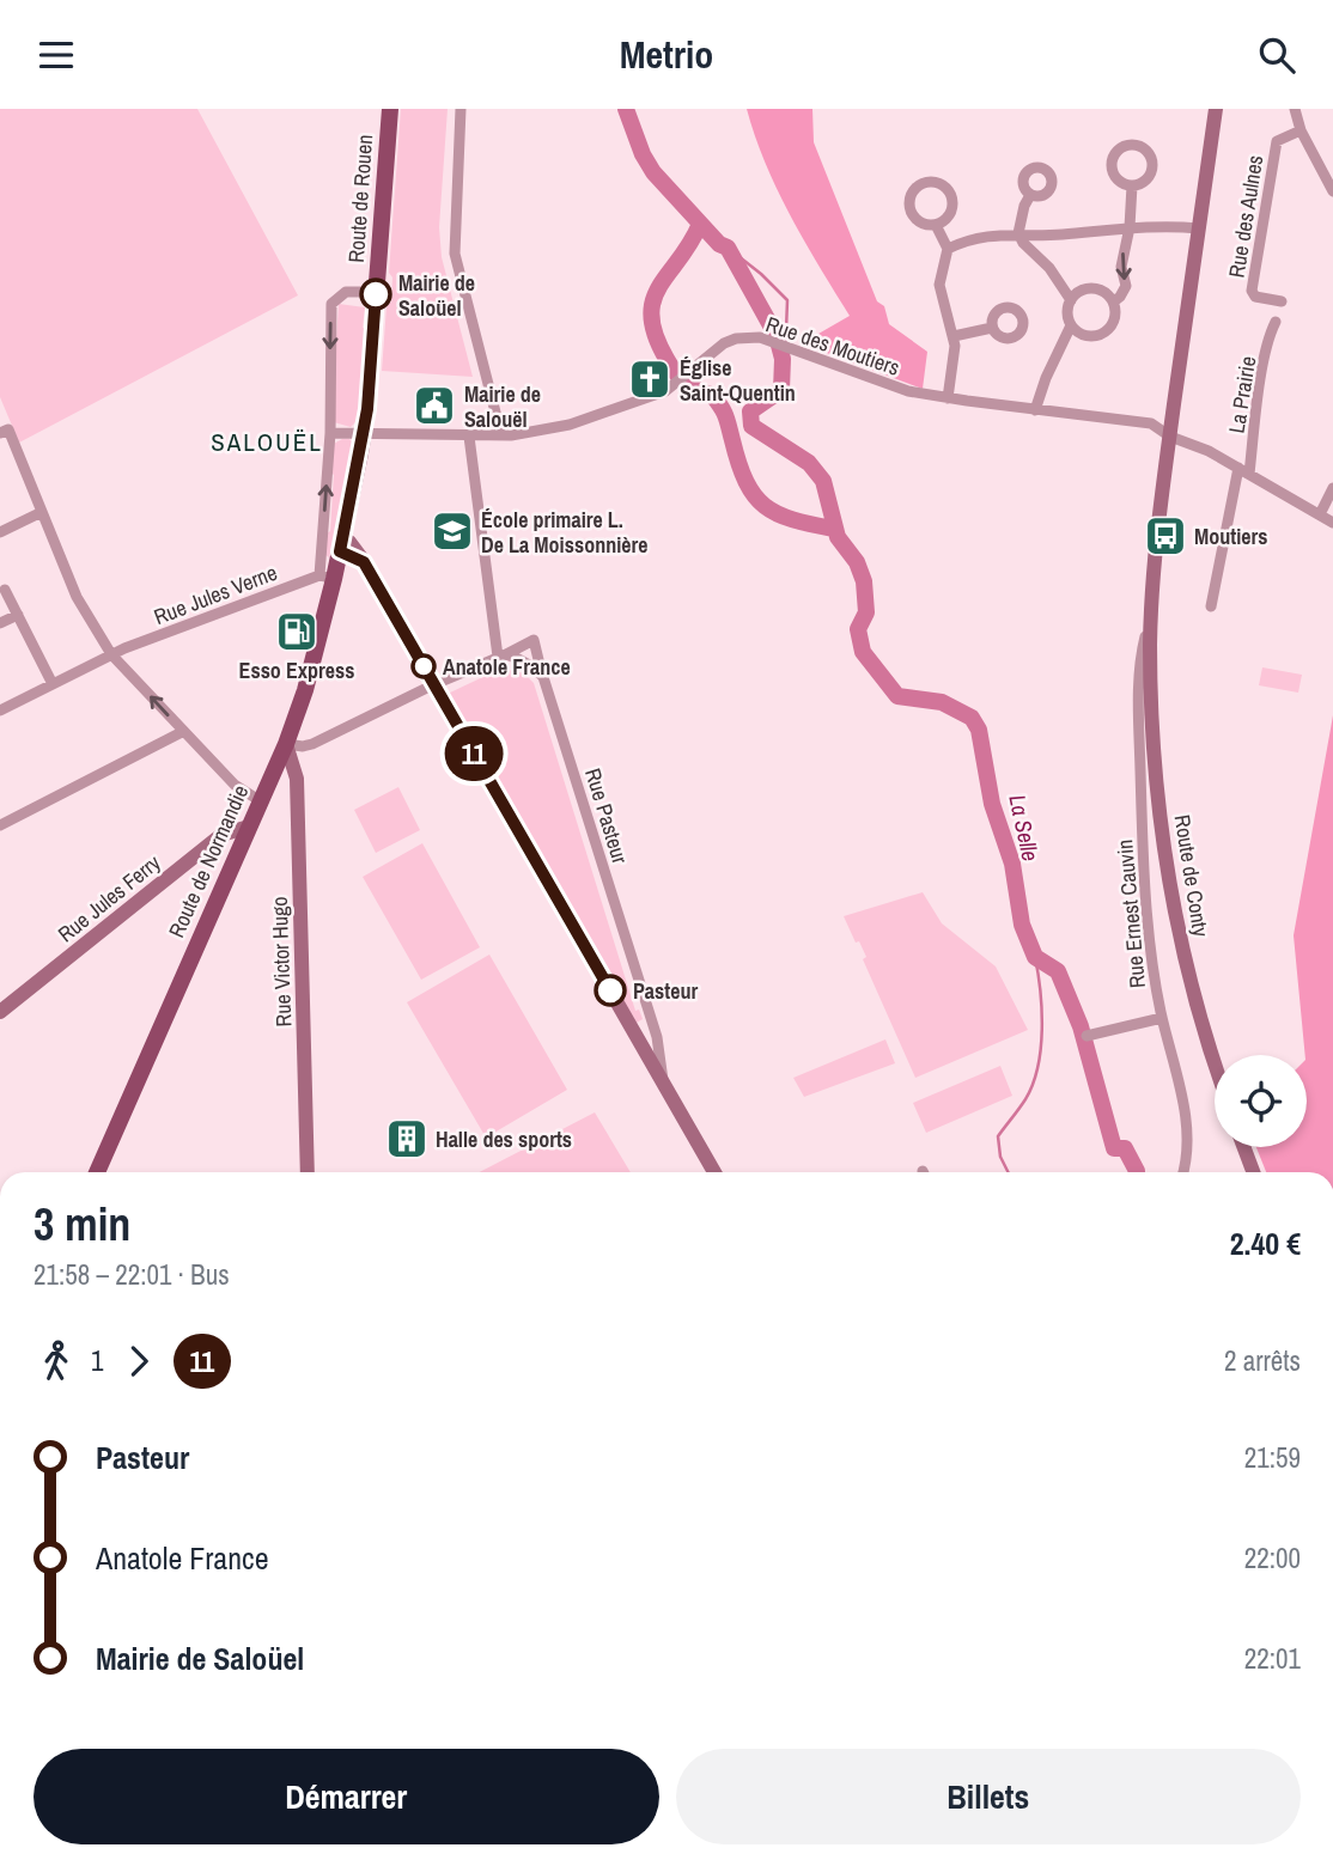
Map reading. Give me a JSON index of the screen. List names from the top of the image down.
{
  "streets": {
    "main road": ["Route de Rouen", "Route de Normandie"],
    "street": [
      "Rue des Aulnes",
      "Rue des Moutiers",
      "La Prairie",
      "Rue Jules Verne",
      "Rue Pasteur",
      "Route de Conty",
      "Rue Jules Ferry",
      "Rue Ernest Cauvin",
      "Rue Victor Hugo"
    ]
  },
  "crossings": [
    ["Route de Rouen", "Rue des Moutiers"],
    ["Route de Rouen", "Route de Normandie"],
    ["Rue des Moutiers", "La Prairie"],
    ["Rue des Moutiers", "Route de Normandie"],
    ["Rue des Moutiers", "Route de Conty"],
    ["Rue Jules Verne", "Route de Normandie"],
    ["Route de Normandie", "Rue Jules Ferry"],
    ["Route de Normandie", "Rue Victor Hugo"],
    ["Route de Conty", "Rue Ernest Cauvin"]
  ],
  "districts": ["SALOUËL"],
  "water": ["La Selle"],
  "places": {
    "other": ["Mairie de Saloüel", "Anatole France", "Pasteur"],
    "church": ["Église Saint-Quentin"],
    "public building": ["Mairie de Salouël"],
    "school or university": ["École primaire L. De La Moissonnière"],
    "bus stop": ["Moutiers"],
    "fuel station": ["Esso Express"],
    "building": ["Halle des sports"]
  },
  "lines": ["bus line 11"],
  "page": {
    "header": "Metrio",
    "on_map": "11",
    "heading": ["3 min", "21:58 – 22:01 · Bus", "2.40 €"],
    "legs": ["1", "11", "2 arrêts"],
    "list": [
      {
        "name": "Pasteur",
        "value": "21:59"
      },
      {
        "name": "Anatole France",
        "value": "22:00"
      },
      {
        "name": "Mairie de Saloüel",
        "value": "22:01"
      }
    ],
    "buttons": ["Démarrer", "Billets"]
  }
}
